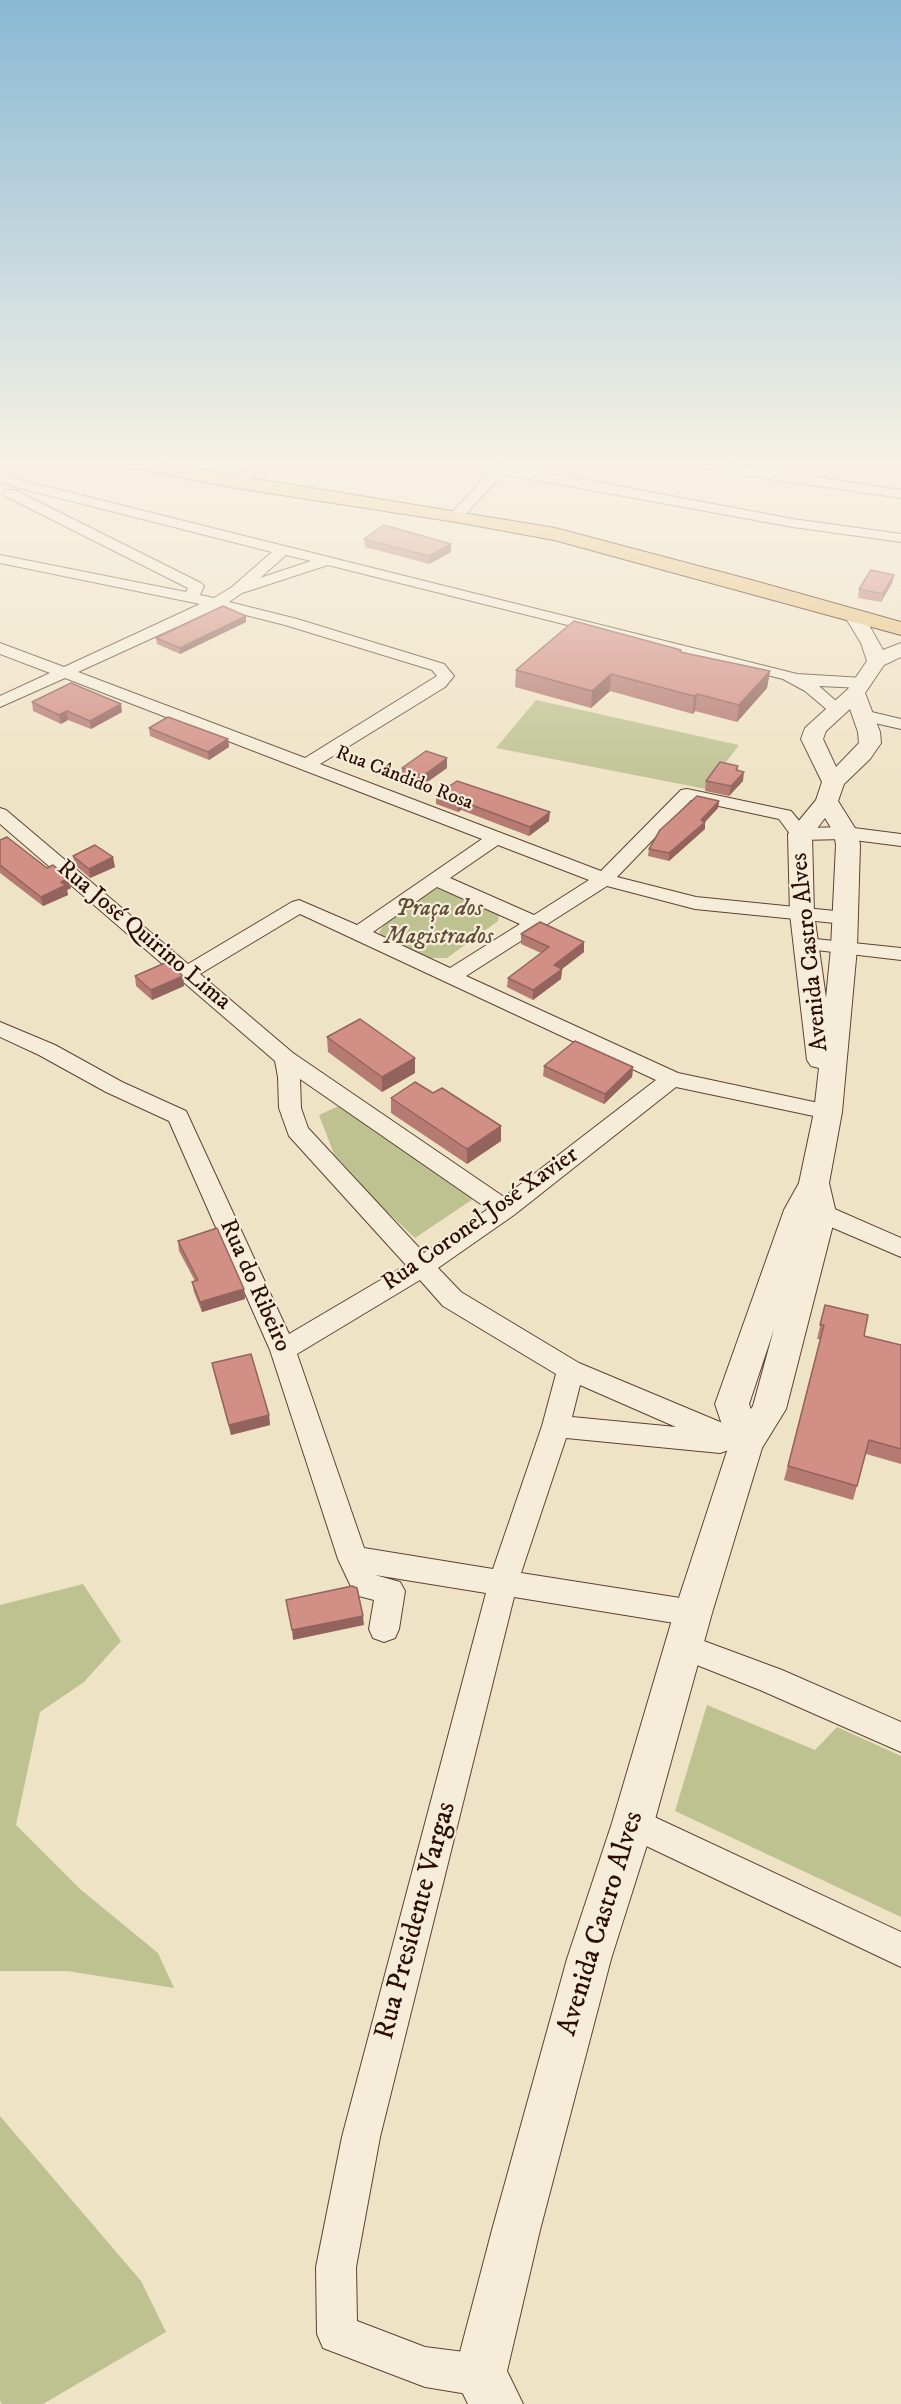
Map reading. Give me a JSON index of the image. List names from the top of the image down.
{
  "streets": {
    "street": [
      "Rua Cândido Rosa",
      "Rua José Quirino Lima",
      "Avenida Castro Alves",
      "Rua Coronel José Xavier",
      "Rua do Ribeiro",
      "Rua Presidente Vargas"
    ]
  },
  "crossings": [
    ["Rua Cândido Rosa", "Avenida Castro Alves"],
    ["Rua José Quirino Lima", "Rua Coronel José Xavier"],
    ["Avenida Castro Alves", "Rua Presidente Vargas"],
    ["Rua Coronel José Xavier", "Rua do Ribeiro"]
  ],
  "parks": ["Praça dos Magistrados"]
}
